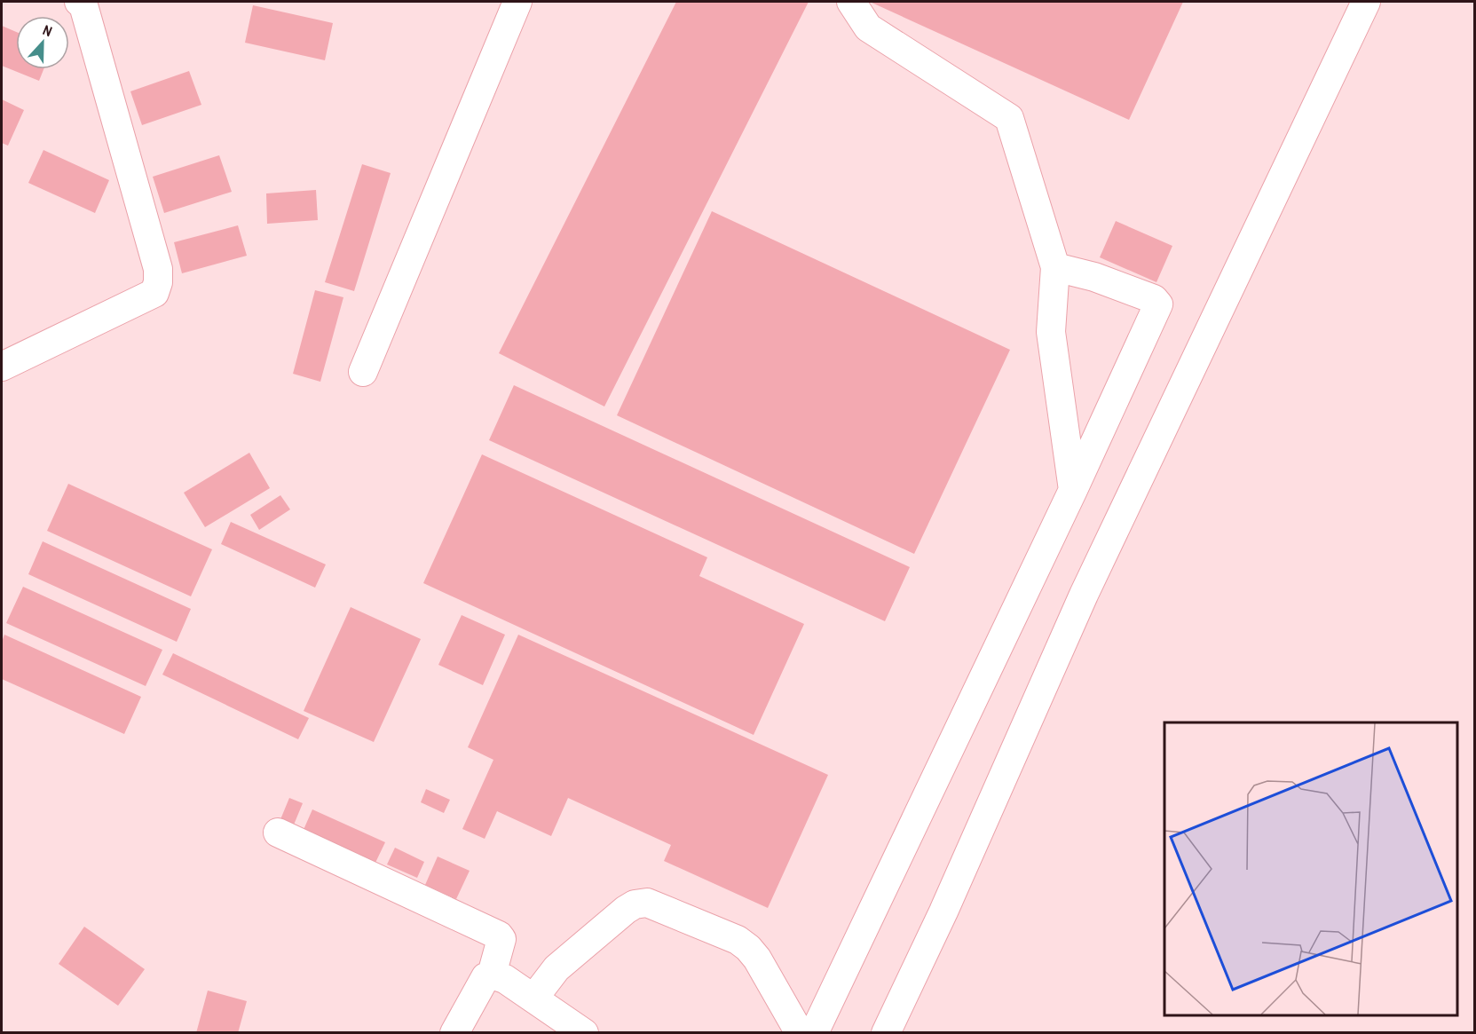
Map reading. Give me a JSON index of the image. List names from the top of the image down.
{
  "north": "top"
}
